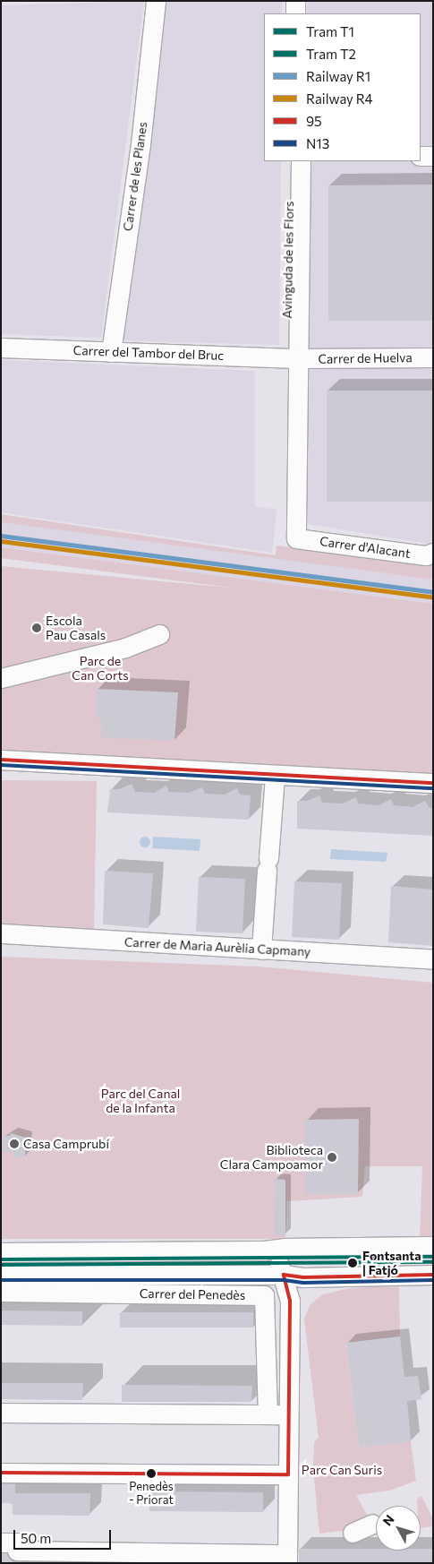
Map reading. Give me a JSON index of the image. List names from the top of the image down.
{
  "streets": {
    "street": [
      "Carrer de les Planes",
      "Avinguda de les Flors",
      "Carrer del Tambor del Bruc",
      "Carrer de Huelva",
      "Carrer d'Alacant",
      "Carrer de Maria Aurèlia Capmany",
      "Carrer del Penedès"
    ]
  },
  "crossings": [
    ["Carrer de les Planes", "Carrer del Tambor del Bruc"],
    ["Avinguda de les Flors", "Carrer del Tambor del Bruc"],
    ["Avinguda de les Flors", "Carrer de Huelva"],
    ["Avinguda de les Flors", "Carrer d'Alacant"],
    ["Carrer del Tambor del Bruc", "Carrer de Huelva"]
  ],
  "parks": ["Parc de Can Corts", "Parc del Canal de la Infanta", "Parc Can Suris"],
  "places": [
    "Escola Pau Casals",
    "Casa Camprubí",
    "Biblioteca Clara Campoamor",
    "Fontsanta | Fatjó",
    "Penedès - Priorat"
  ],
  "lines": [
    "rail line R1",
    "rail line R4",
    "transit line 95",
    "transit line N13",
    "tram line T1",
    "tram line T2"
  ],
  "legend": [
    "Tram T1",
    "Tram T2",
    "Railway R1",
    "Railway R4",
    "95",
    "N13"
  ],
  "scale_bar": "50 m",
  "north": "top left"
}
